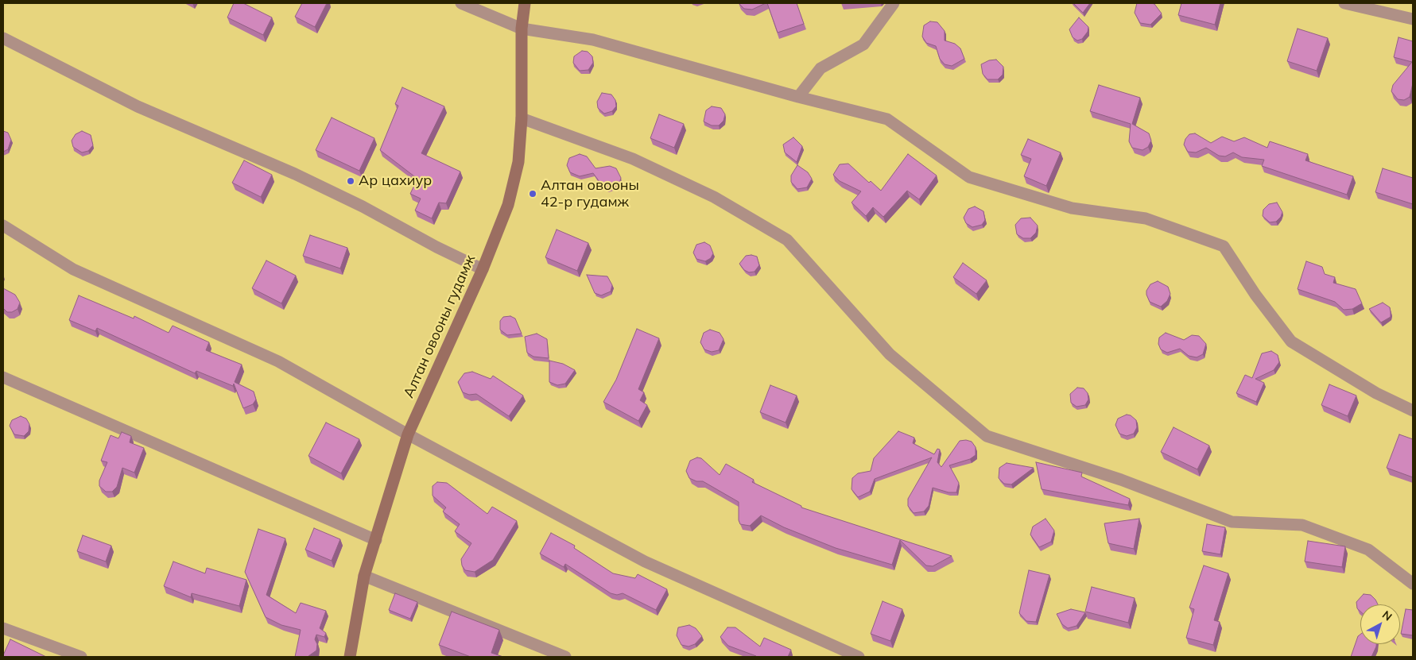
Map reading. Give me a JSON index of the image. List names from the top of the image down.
{
  "streets": {
    "main road": ["Алтан овооны гудамж"]
  },
  "places": ["Ар цахиур", "Алтан овооны 42-р гудамж"],
  "north": "top right"
}
